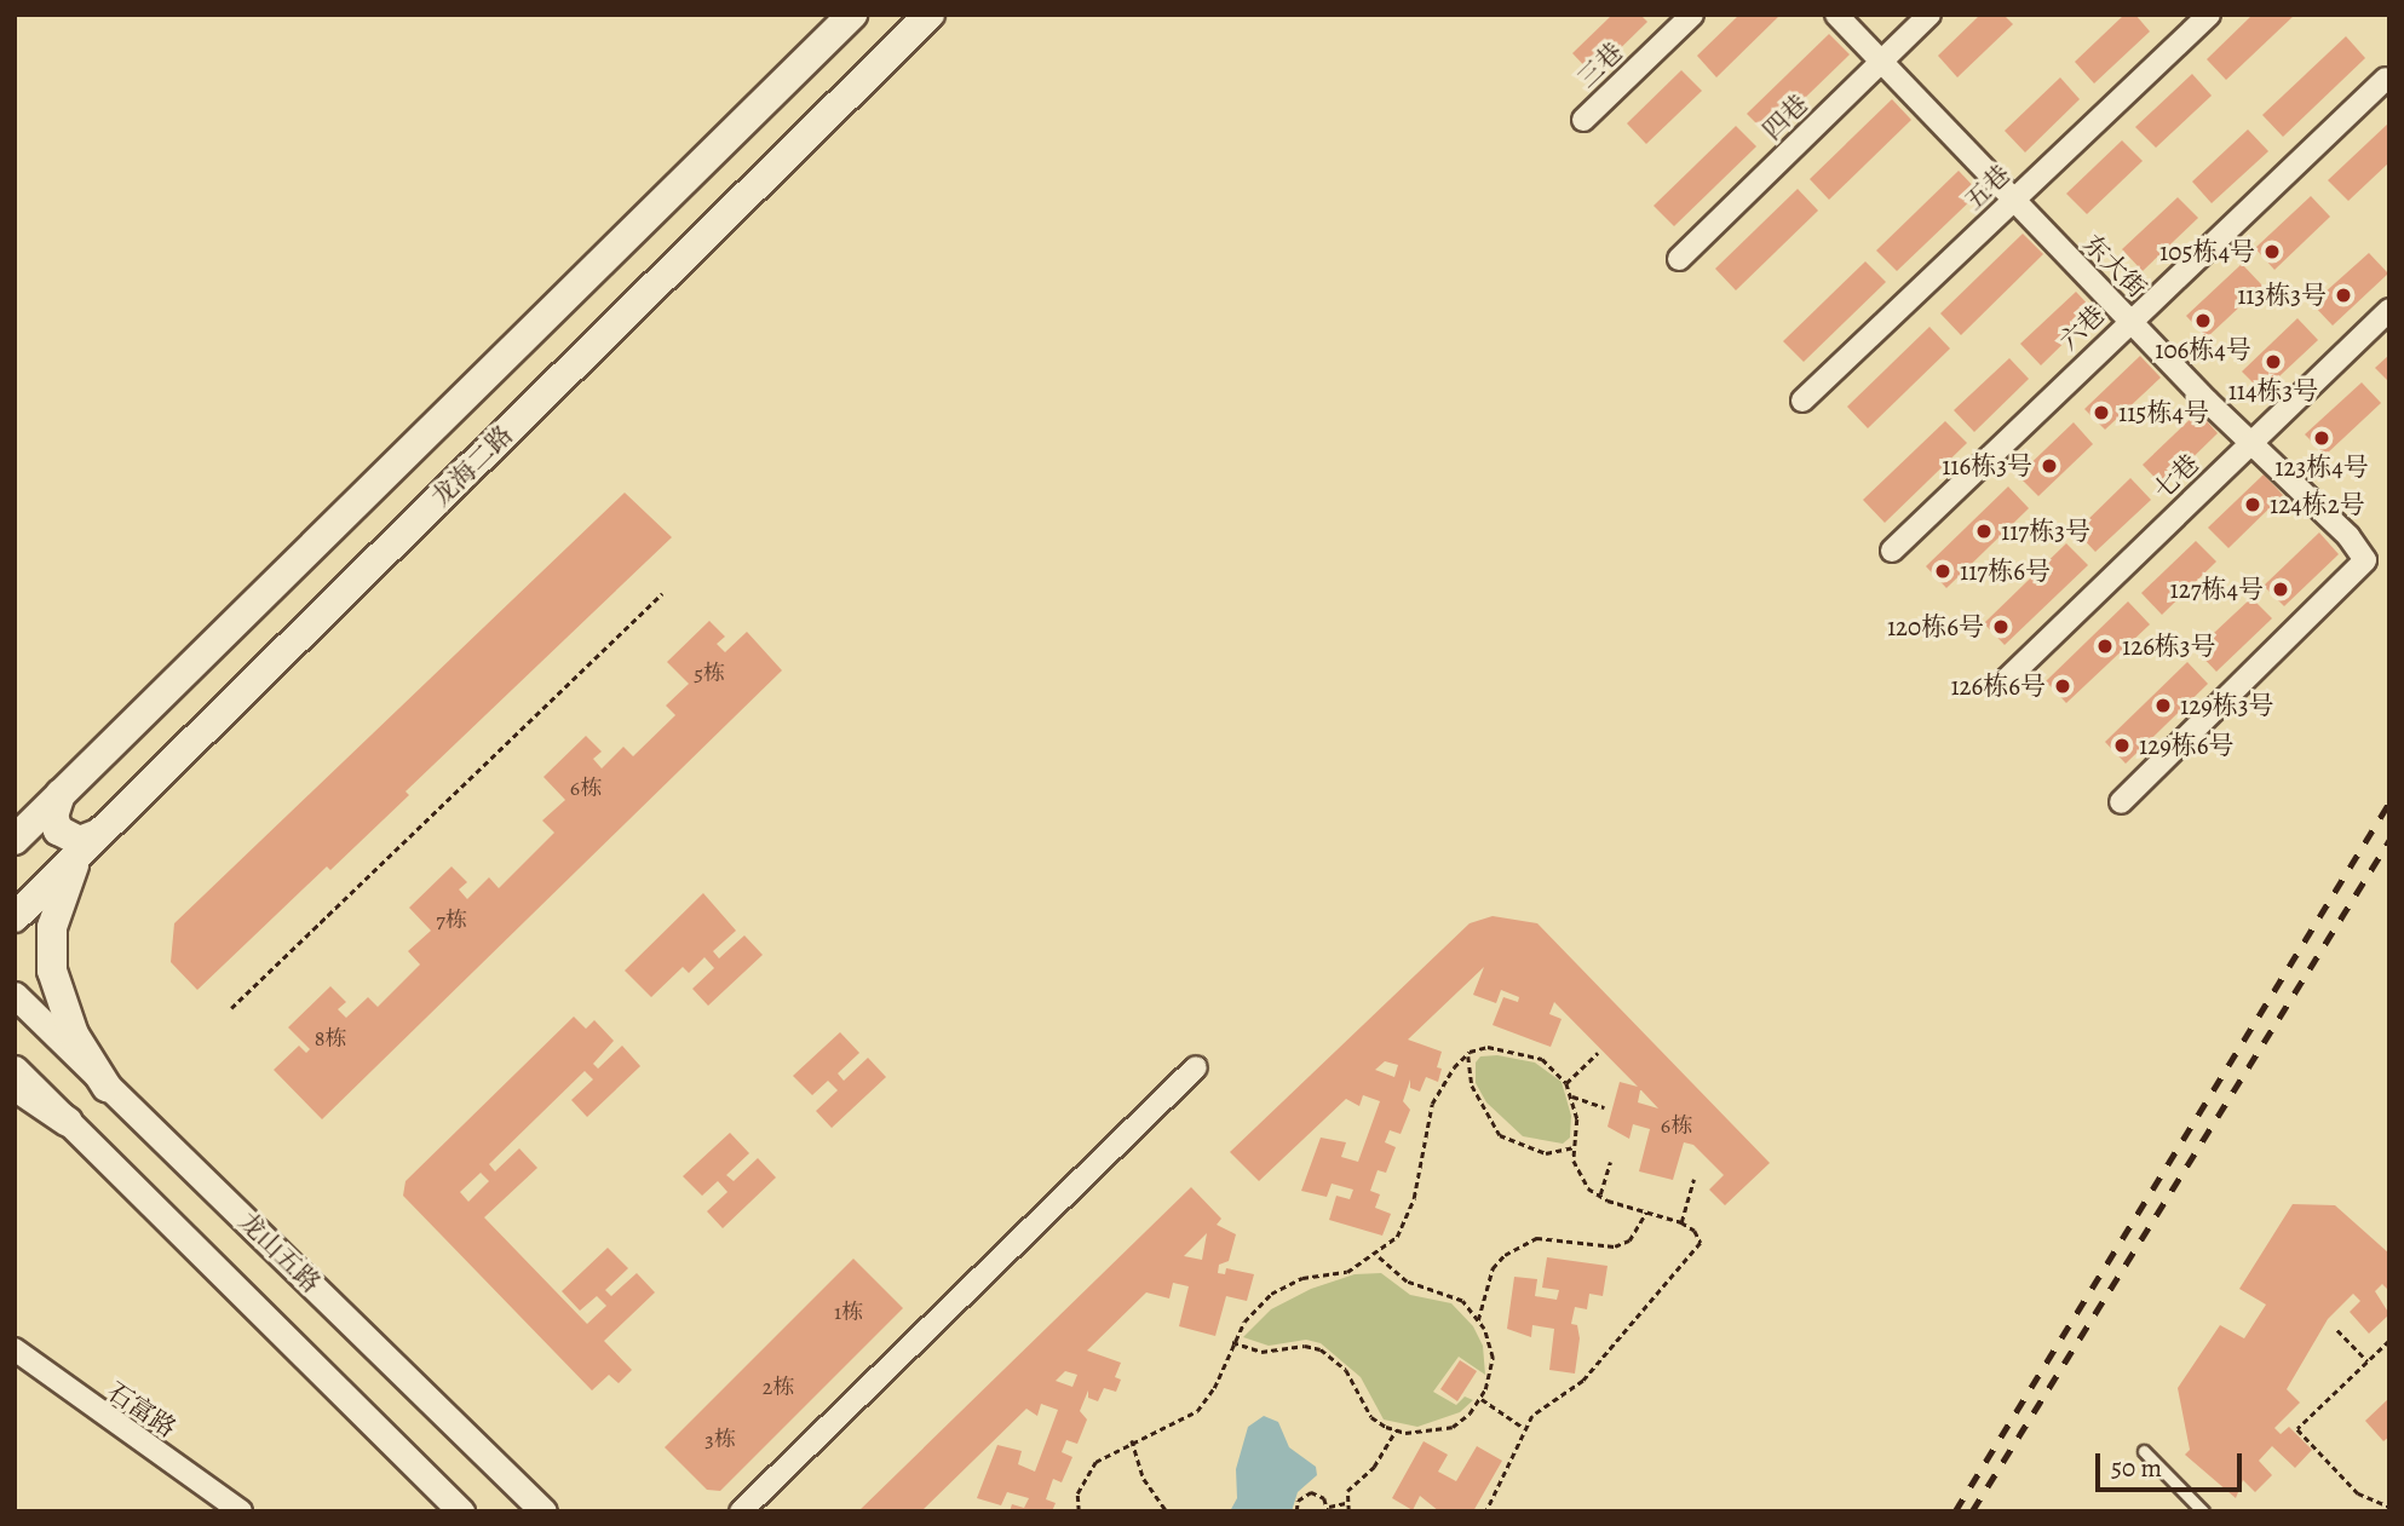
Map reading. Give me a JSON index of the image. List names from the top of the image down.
{
  "streets": {
    "main road": ["龙海二路"],
    "street": [
      "三巷",
      "四巷",
      "五巷",
      "东大街",
      "六巷",
      "七巷",
      "龙山五路",
      "石富路"
    ]
  },
  "crossings": [
    ["四巷", "东大街"],
    ["五巷", "东大街"],
    ["东大街", "六巷"],
    ["东大街", "七巷"]
  ],
  "places": [
    "105栋4号",
    "113栋3号",
    "106栋4号",
    "114栋3号",
    "115栋4号",
    "123栋4号",
    "116栋3号",
    "124栋2号",
    "117栋3号",
    "117栋6号",
    "127栋4号",
    "120栋6号",
    "126栋3号",
    "126栋6号",
    "129栋3号",
    "129栋6号"
  ],
  "house_numbers": [
    "5栋",
    "6栋",
    "7栋",
    "8栋",
    "6栋",
    "1栋",
    "2栋",
    "3栋"
  ],
  "scale_bar": "50 m"
}
